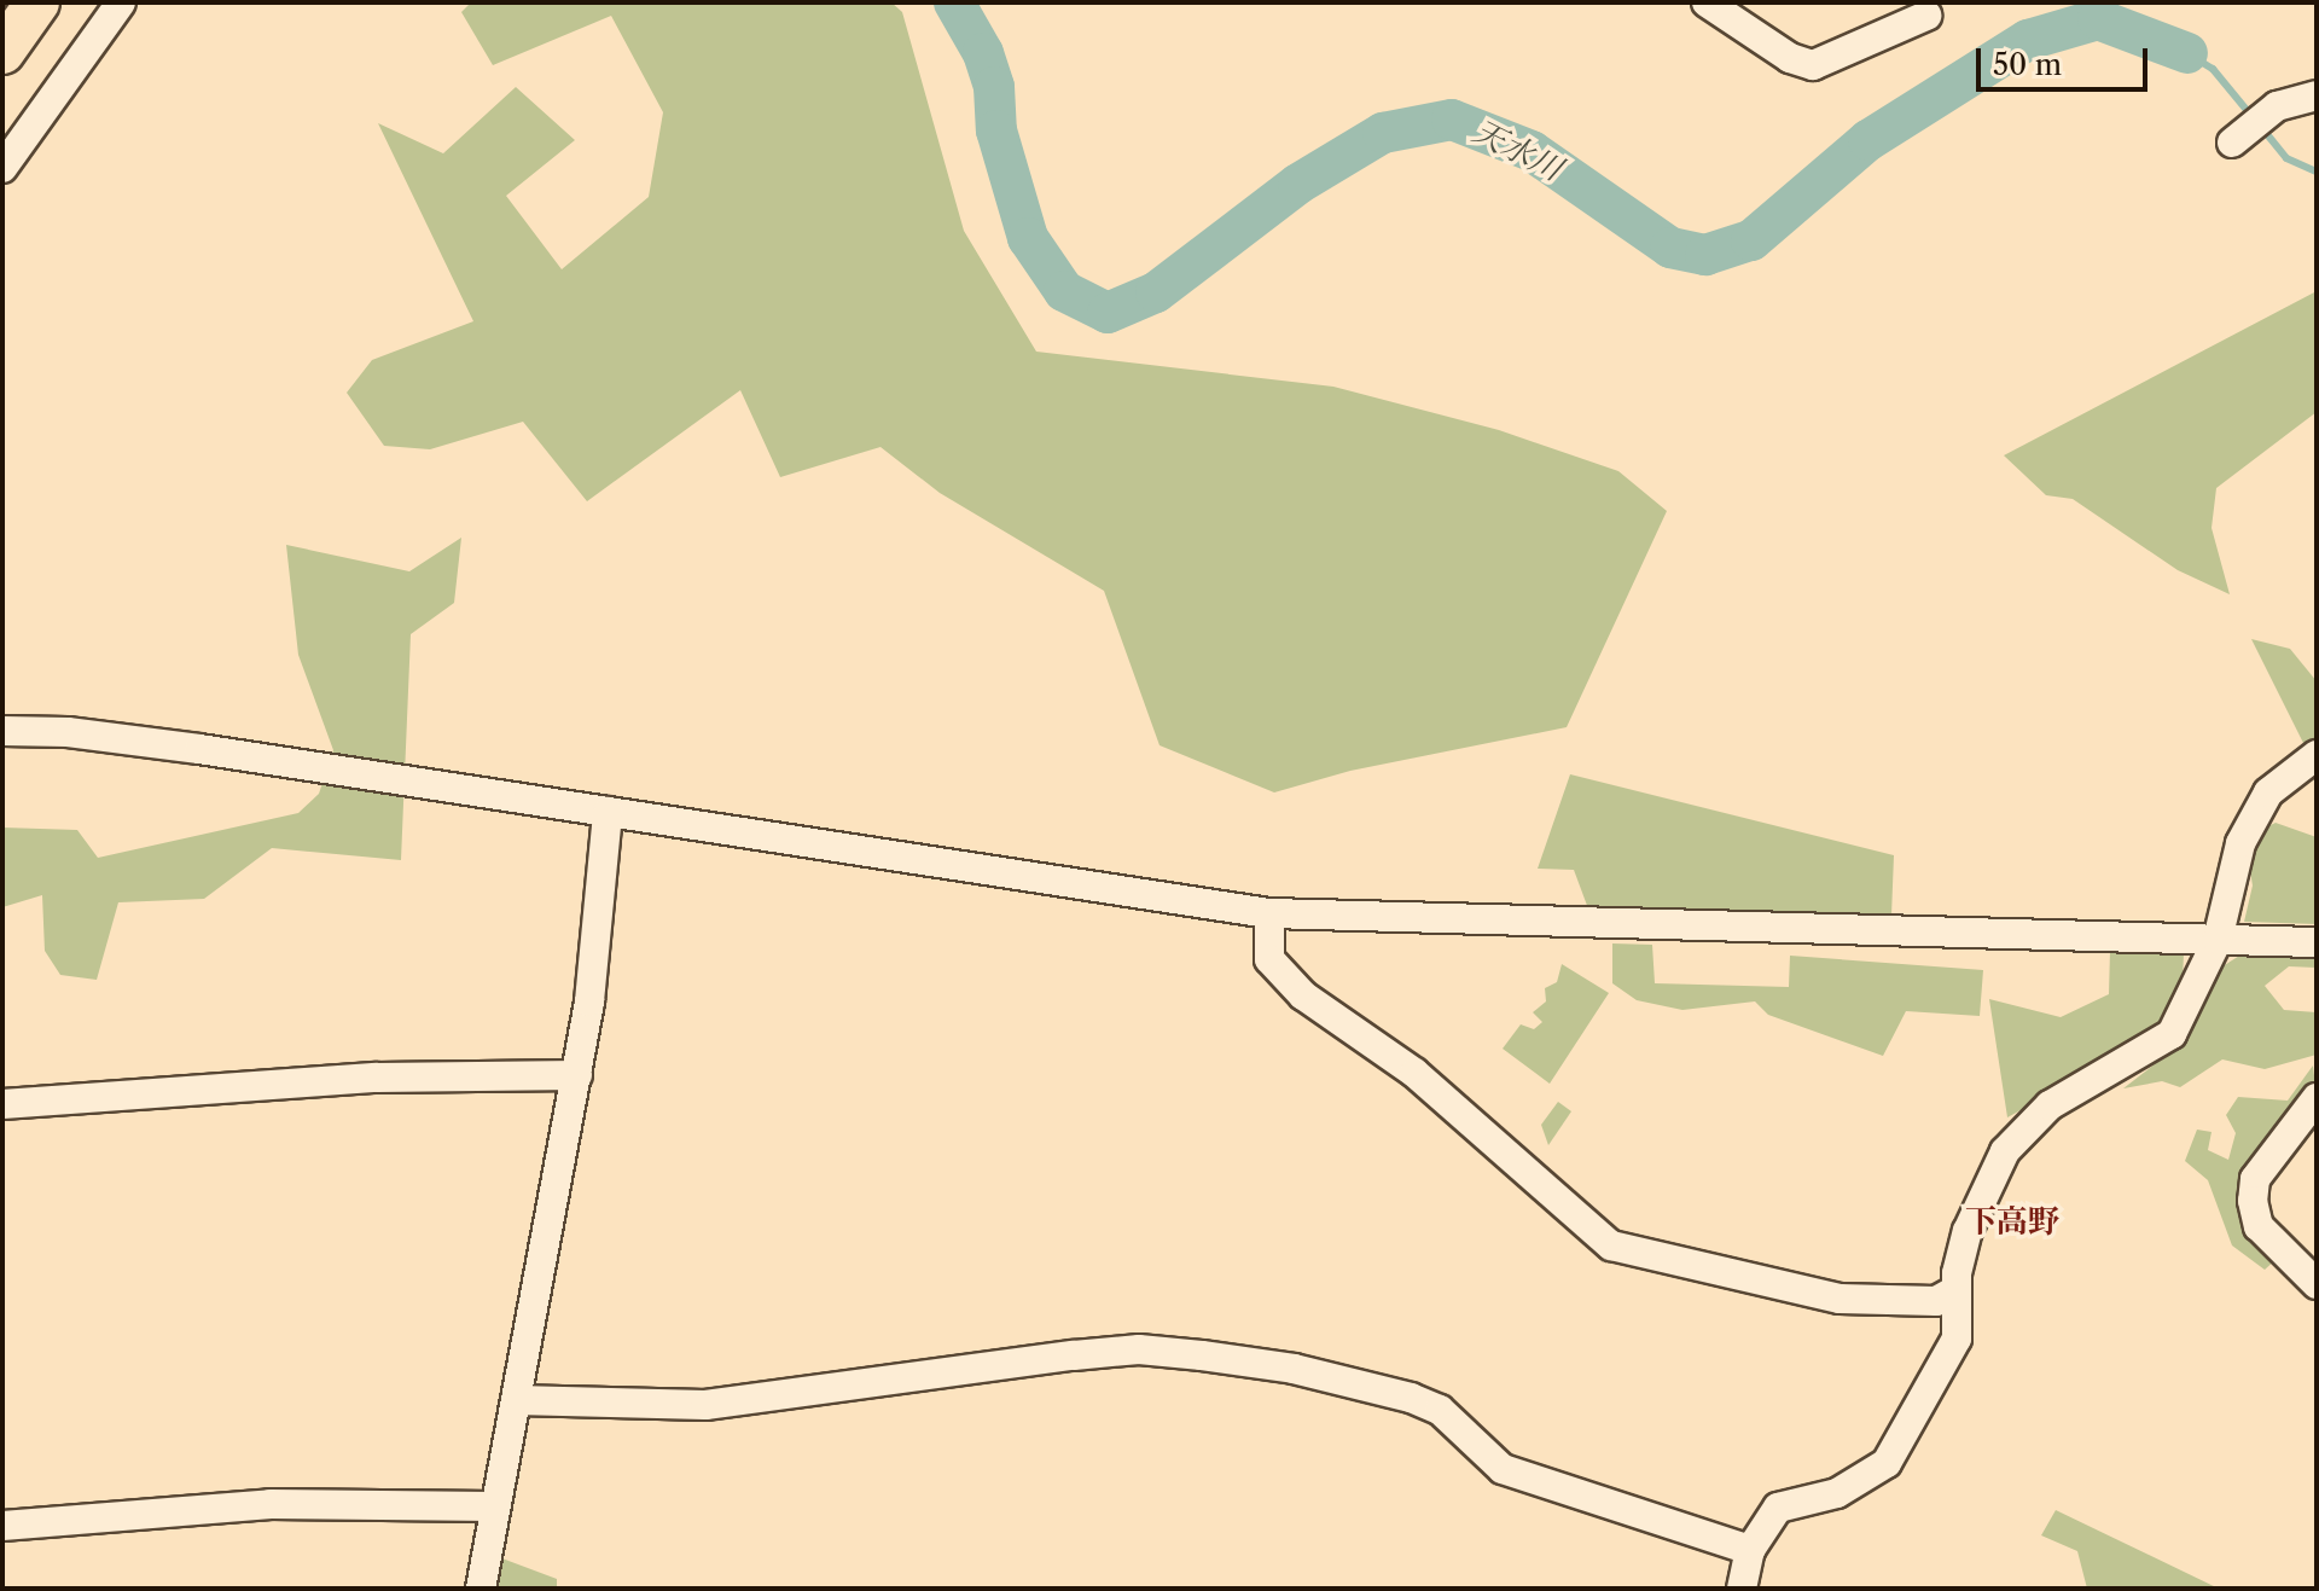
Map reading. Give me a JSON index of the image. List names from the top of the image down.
{
  "districts": ["下高野"],
  "water": ["天水川"],
  "scale_bar": "50 m"
}
